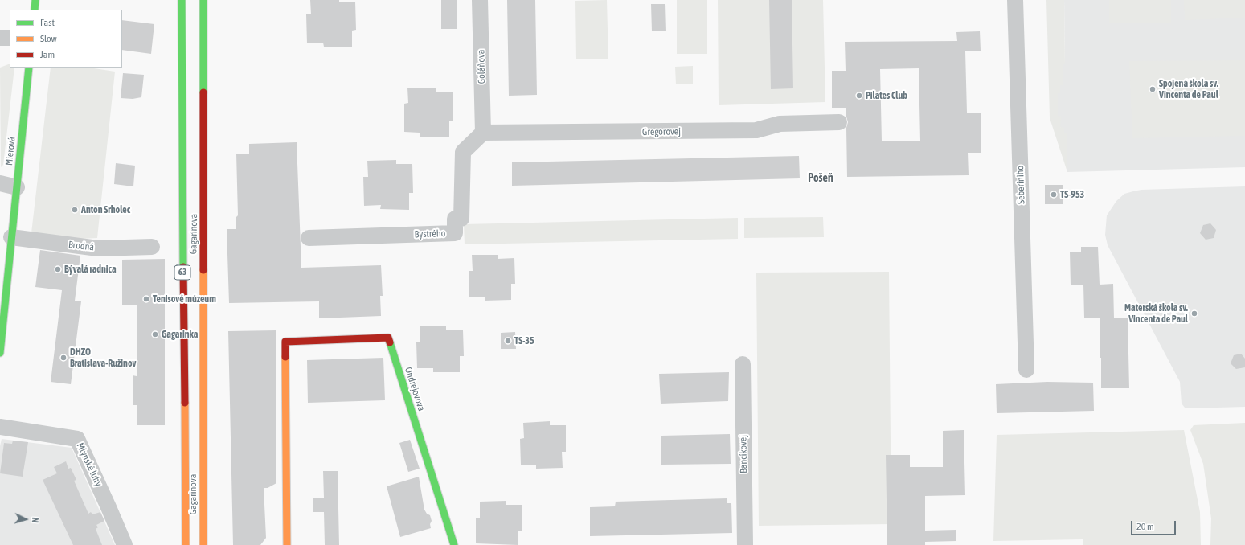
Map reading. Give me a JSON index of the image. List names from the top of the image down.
{
  "streets": {
    "main road": [
      "Mierová",
      "Gagarinova",
      "63",
      "Ondrejovova"
    ],
    "street": [
      "Goláňova",
      "Gregorovej",
      "Seberíniho",
      "Bystrého",
      "Brodná",
      "Bancíkovej",
      "Mlynské luhy"
    ]
  },
  "crossings": [
    ["Goláňova", "Gregorovej"],
    ["Goláňova", "Bystrého"],
    ["Gregorovej", "Bystrého"],
    ["Mierová", "Brodná"]
  ],
  "districts": ["Pošeň"],
  "places": [
    "Spojená škola sv. Vincenta de Paul",
    "Pilates Club",
    "TS-953",
    "Anton Srholec",
    "Bývalá radnica",
    "Tenisové múzeum",
    "Materská škola sv. Vincenta de Paul",
    "Gagarinka",
    "TS-35",
    "DHZO Bratislava-Ružinov"
  ],
  "legend": ["Fast", "Slow", "Jam"],
  "scale_bar": "20 m",
  "north": "right"
}
